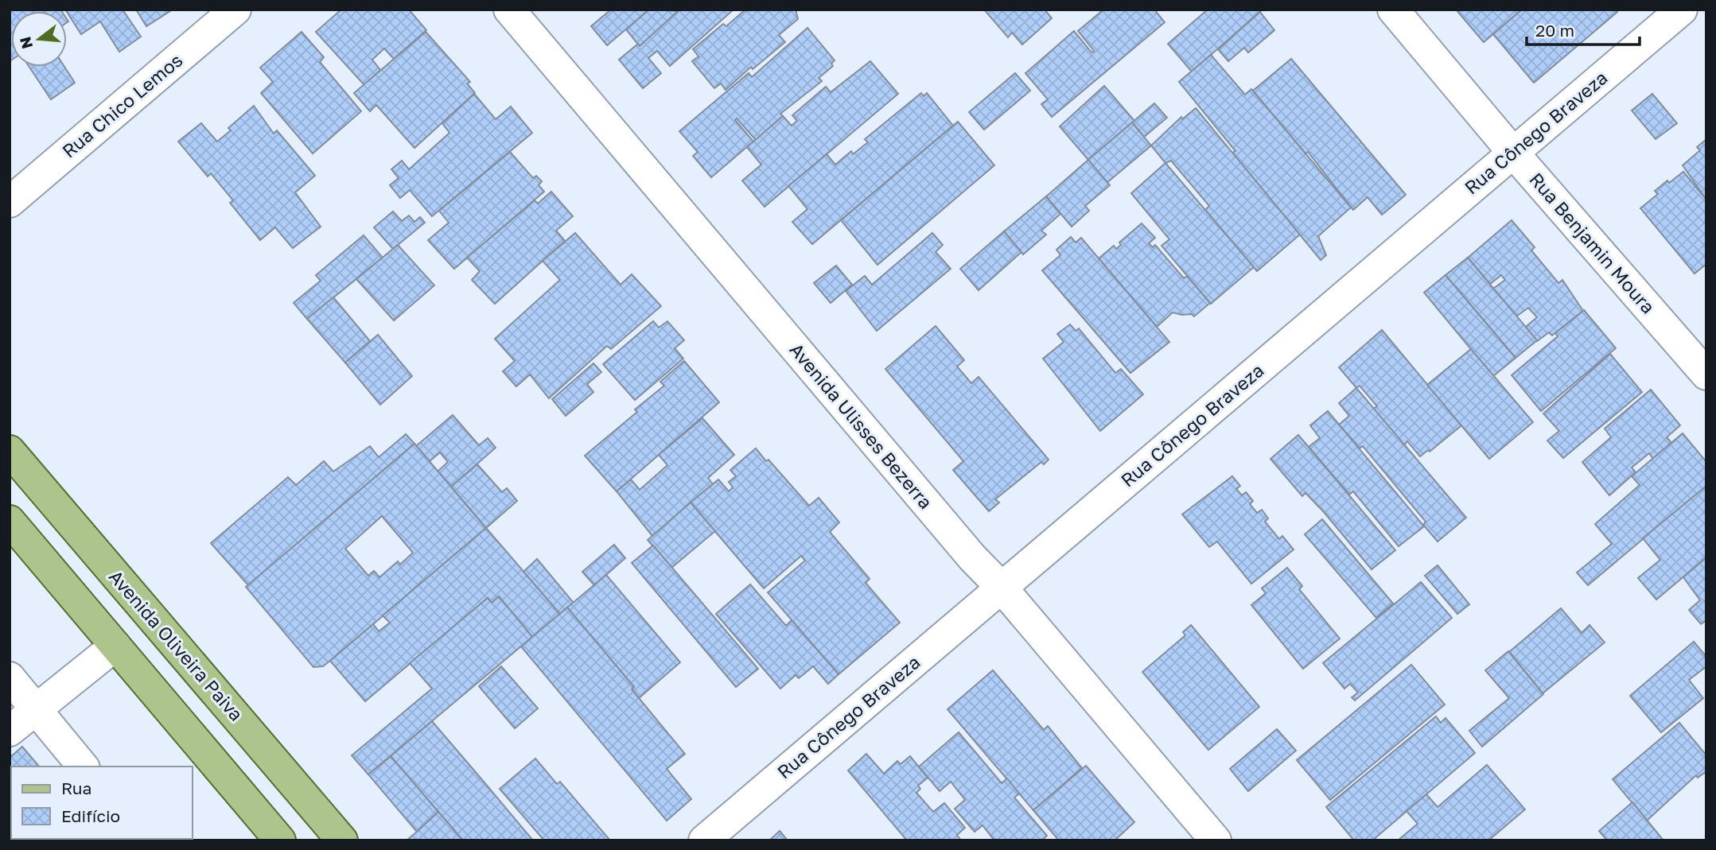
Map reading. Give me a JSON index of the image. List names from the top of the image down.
{
  "streets": {
    "main road": ["Avenida Oliveira Paiva"],
    "street": [
      "Rua Chico Lemos",
      "Rua Cônego Braveza",
      "Rua Benjamin Moura",
      "Avenida Ulisses Bezerra"
    ]
  },
  "crossings": [
    ["Rua Cônego Braveza", "Rua Benjamin Moura"],
    ["Rua Cônego Braveza", "Avenida Ulisses Bezerra"]
  ],
  "legend": ["Rua", "Edifício"],
  "scale_bar": "20 m",
  "north": "left"
}
